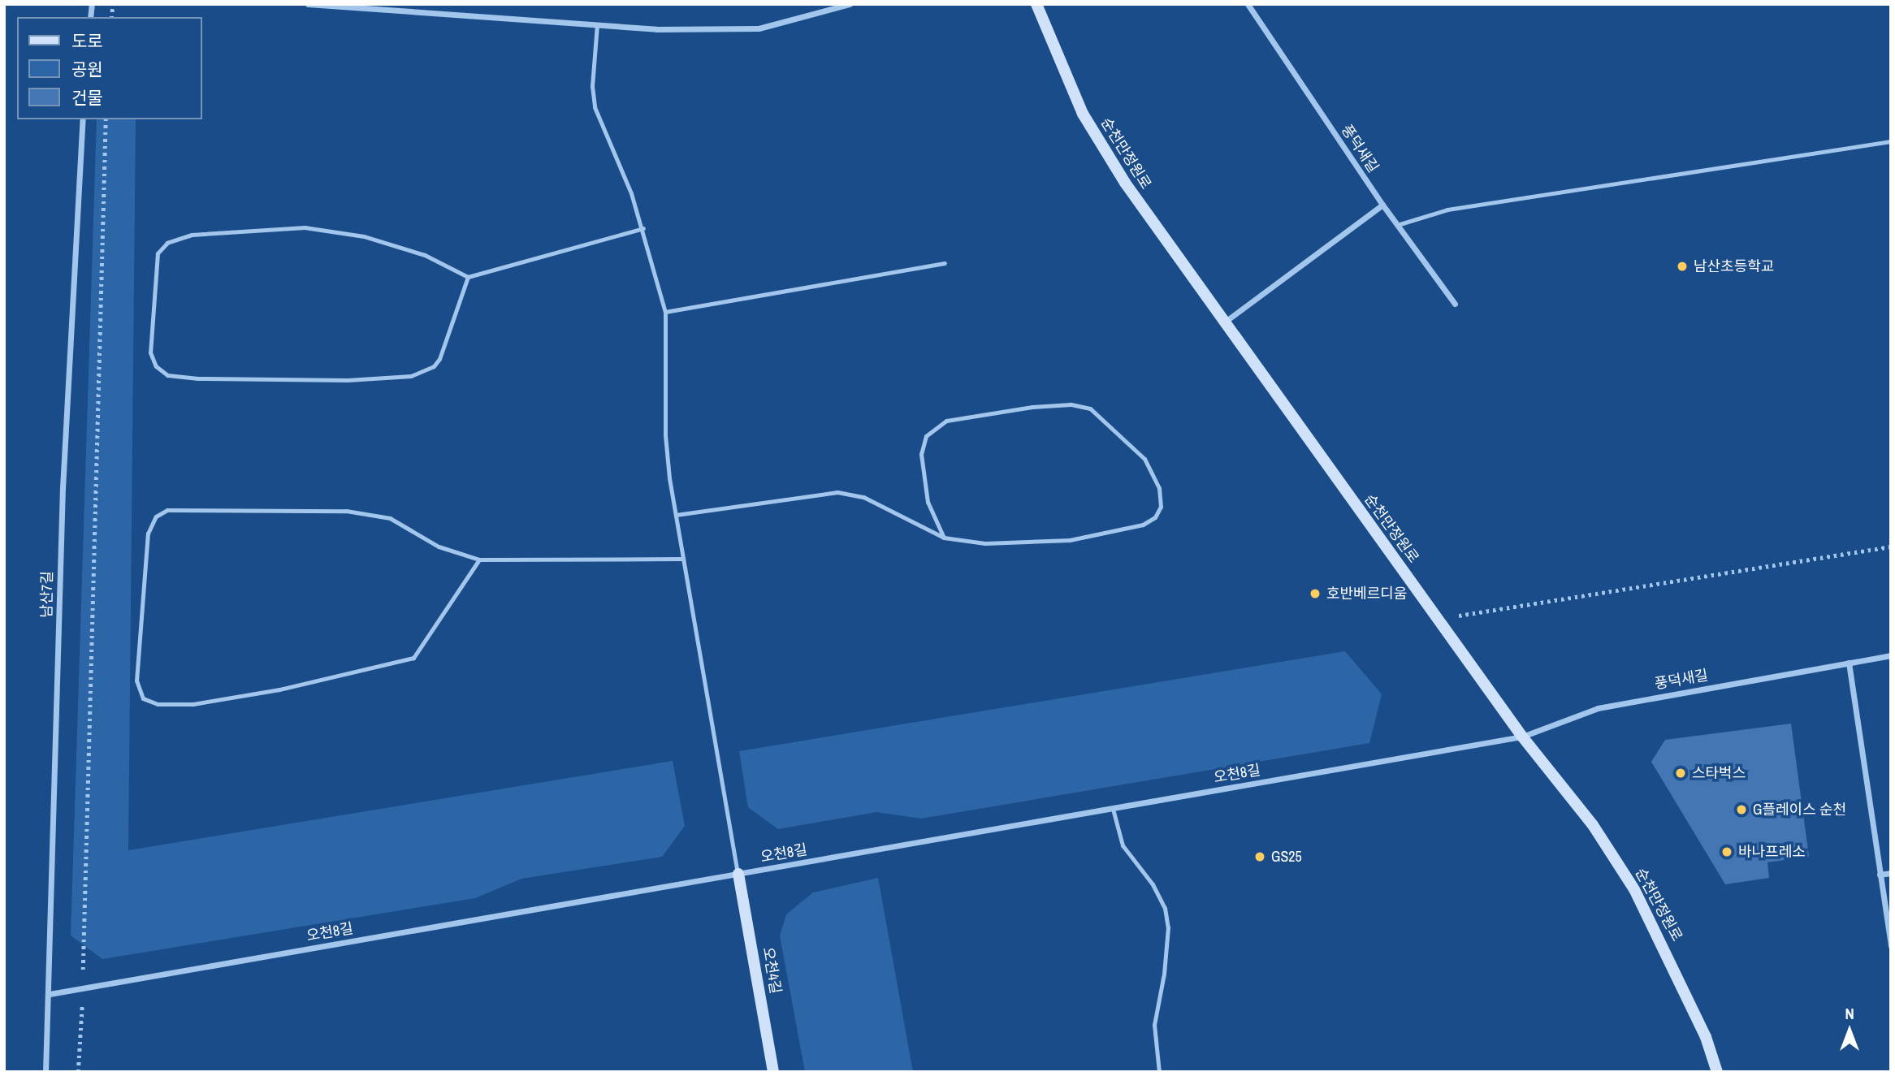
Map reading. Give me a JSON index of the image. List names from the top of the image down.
{
  "streets": {
    "main road": ["순천만정원로", "오천4길"],
    "street": ["풍덕새길", "남산7길", "오천8길"]
  },
  "crossings": [
    ["풍덕새길", "순천만정원로"],
    ["풍덕새길", "오천8길"],
    ["순천만정원로", "오천8길"],
    ["남산7길", "오천8길"],
    ["오천8길", "오천4길"]
  ],
  "places": [
    "남산초등학교",
    "호반베르디움",
    "스타벅스",
    "G플레이스 순천",
    "바나프레소",
    "GS25"
  ],
  "legend": ["도로", "공원", "건물"],
  "north": "top"
}
